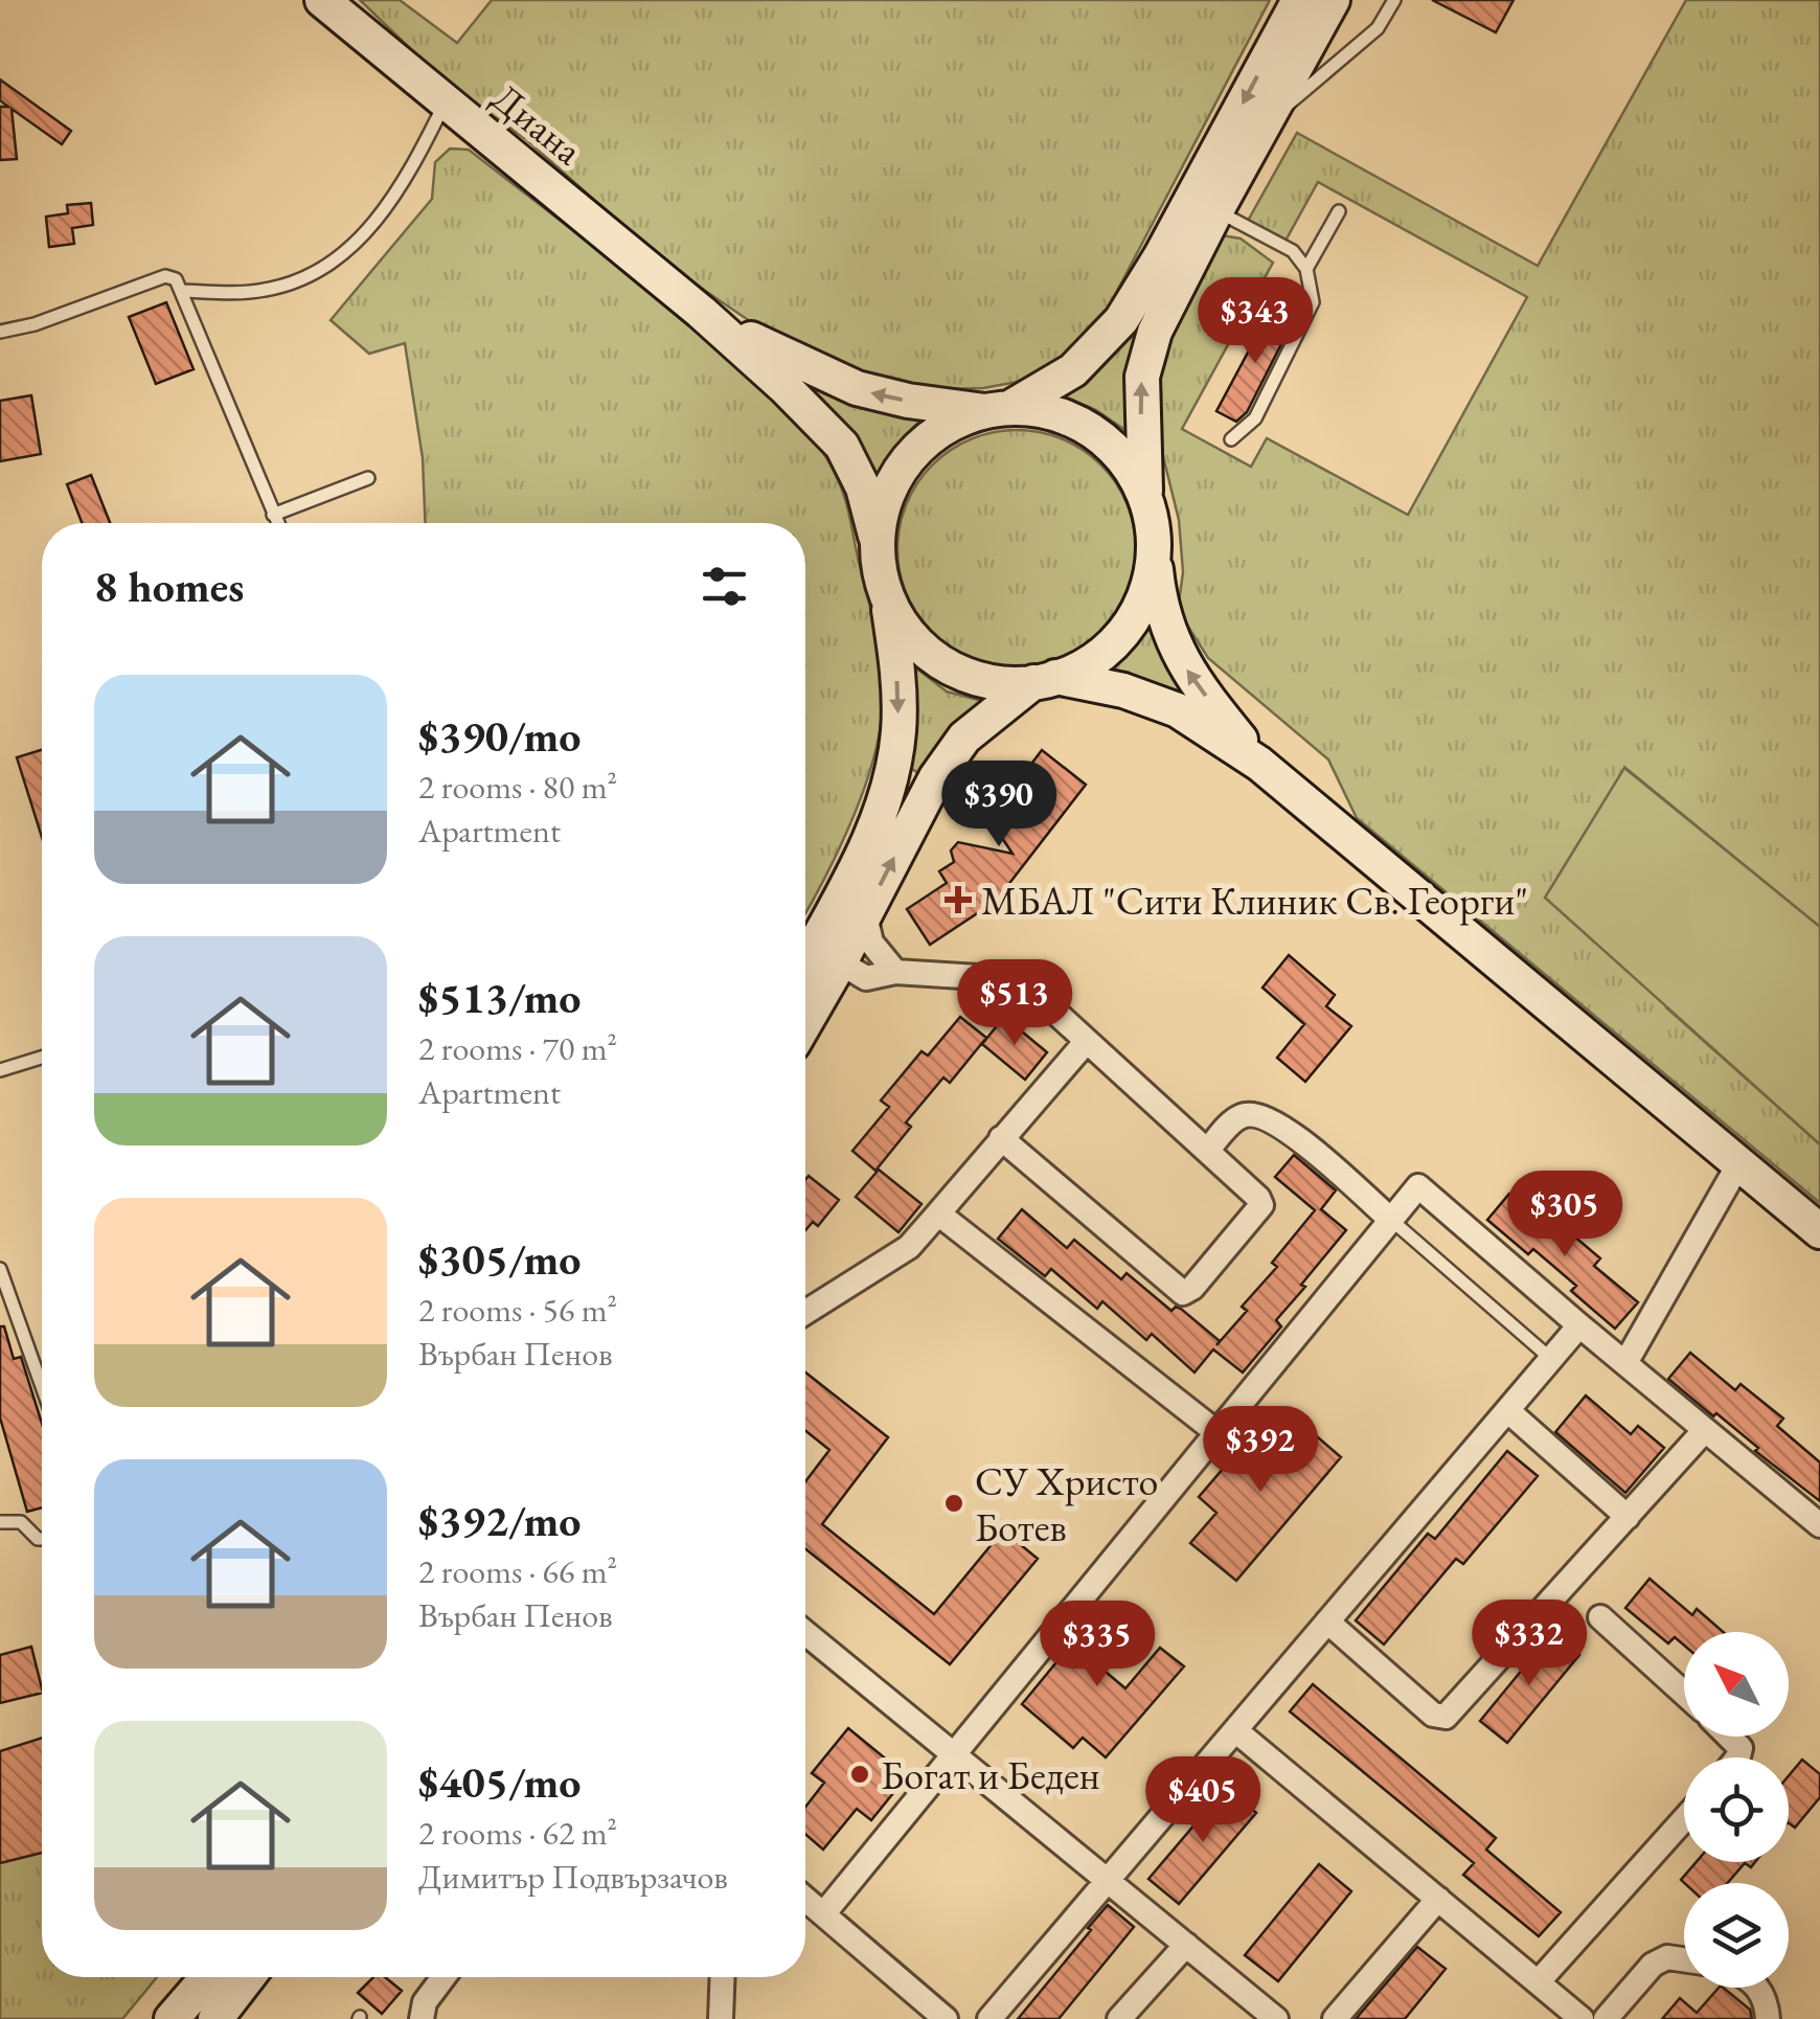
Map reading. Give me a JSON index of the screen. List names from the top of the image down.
{
  "streets": {
    "main road": ["Диана"]
  },
  "places": {
    "health": ["МБАЛ \"Сити Клиник Св. Георги\""],
    "other": ["СУ Христо Ботев", "Богат и Беден"]
  },
  "north": "top left",
  "page": {
    "price": [
      "$343",
      "$390",
      "$513",
      "$305",
      "$392",
      "$332",
      "$335",
      "$405"
    ],
    "heading": "8 homes",
    "list": [
      {
        "name": "$390/mo",
        "note": "2 rooms · 80 m² · Apartment"
      },
      {
        "name": "$513/mo",
        "note": "2 rooms · 70 m² · Apartment"
      },
      {
        "name": "$305/mo",
        "note": "2 rooms · 56 m² · Върбан Пенов"
      },
      {
        "name": "$392/mo",
        "note": "2 rooms · 66 m² · Върбан Пенов"
      },
      {
        "name": "$405/mo",
        "note": "2 rooms · 62 m² · Димитър Подвързачов"
      }
    ]
  }
}
